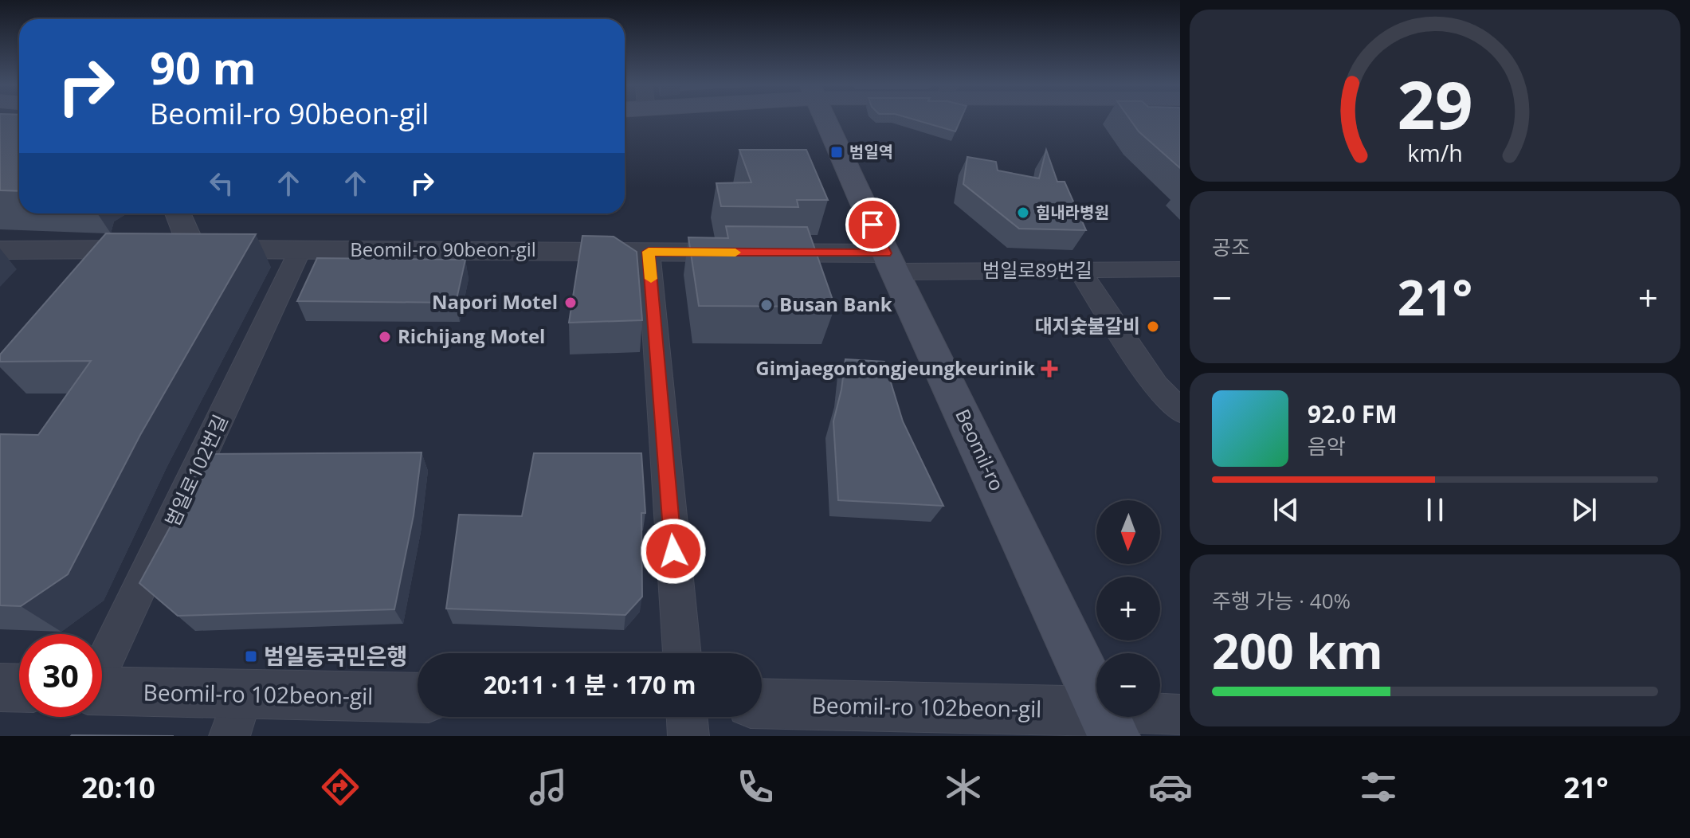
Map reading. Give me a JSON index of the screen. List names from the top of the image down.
{
  "streets": {
    "main road": ["Beomil-ro"],
    "street": [
      "Beomil-ro 90beon-gil",
      "범일로89번길",
      "범일로102번길",
      "Beomil-ro 102beon-gil"
    ]
  },
  "crossings": [
    ["Beomil-ro 90beon-gil", "범일로89번길"],
    ["Beomil-ro 90beon-gil", "Beomil-ro"],
    ["Beomil-ro 90beon-gil", "범일로102번길"],
    ["범일로89번길", "Beomil-ro"],
    ["Beomil-ro", "Beomil-ro 102beon-gil"]
  ],
  "places": {
    "transit": ["범일역", "범일동국민은행"],
    "other": [
      "힘내라병원",
      "Napori Motel",
      "Busan Bank",
      "대지숯불갈비",
      "Richijang Motel"
    ],
    "health": ["Gimjaegontongjeungkeurinik"]
  },
  "north": "bottom",
  "page": {
    "turn": ["90 m", "Beomil-ro 90beon-gil"],
    "tile": [
      "공조",
      ["주행 가능 · 40%", "200 km"]
    ],
    "heat": ["−", "21°", "+"],
    "song": ["92.0 FM", "음악"],
    "map_buttons": ["+", "−"],
    "limit": "30",
    "trip": "20:11 · 1 분 · 170 m",
    "tabs": ["20:10", "21°"],
    "gauge": ["29", "km/h"]
  }
}
